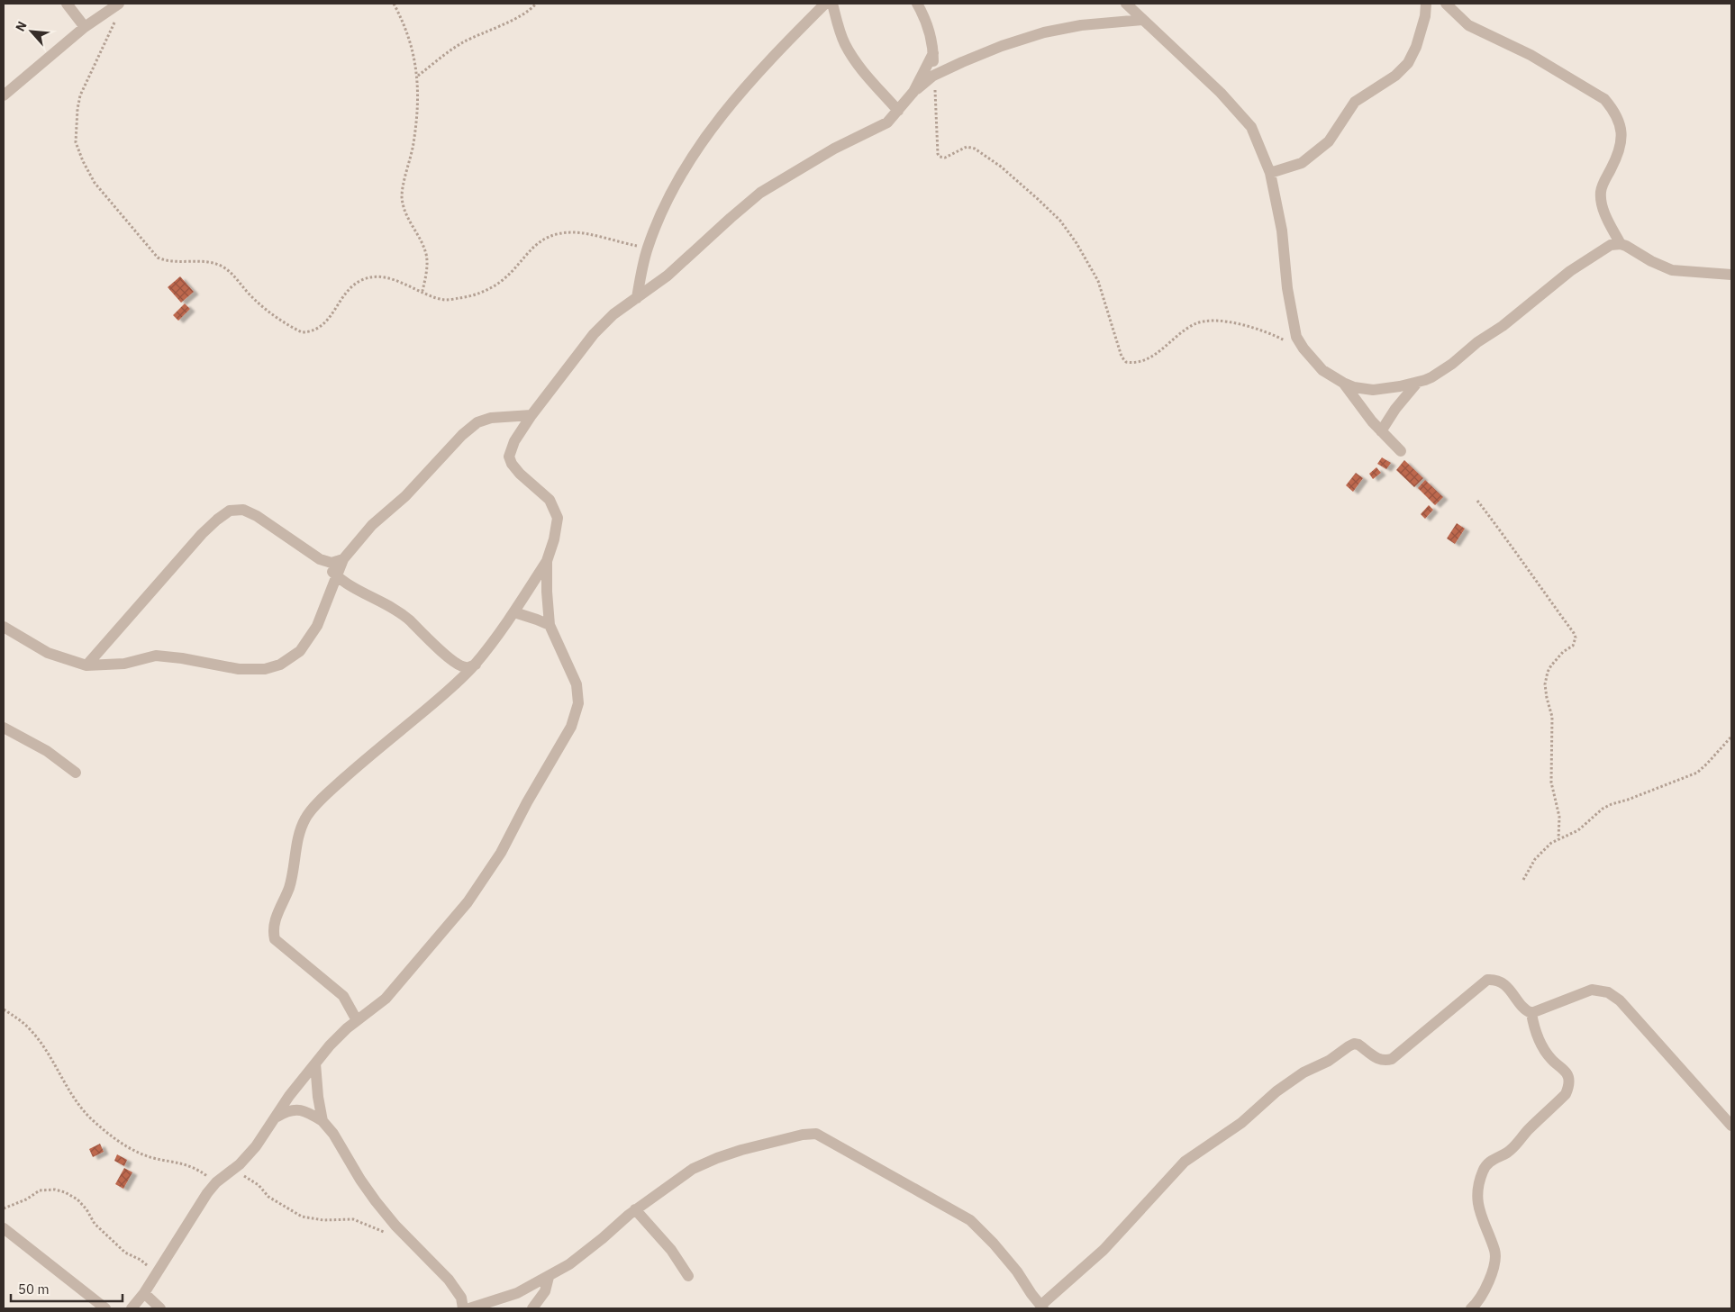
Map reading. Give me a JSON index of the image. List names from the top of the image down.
{
  "scale_bar": "50 m",
  "north": "top left"
}
